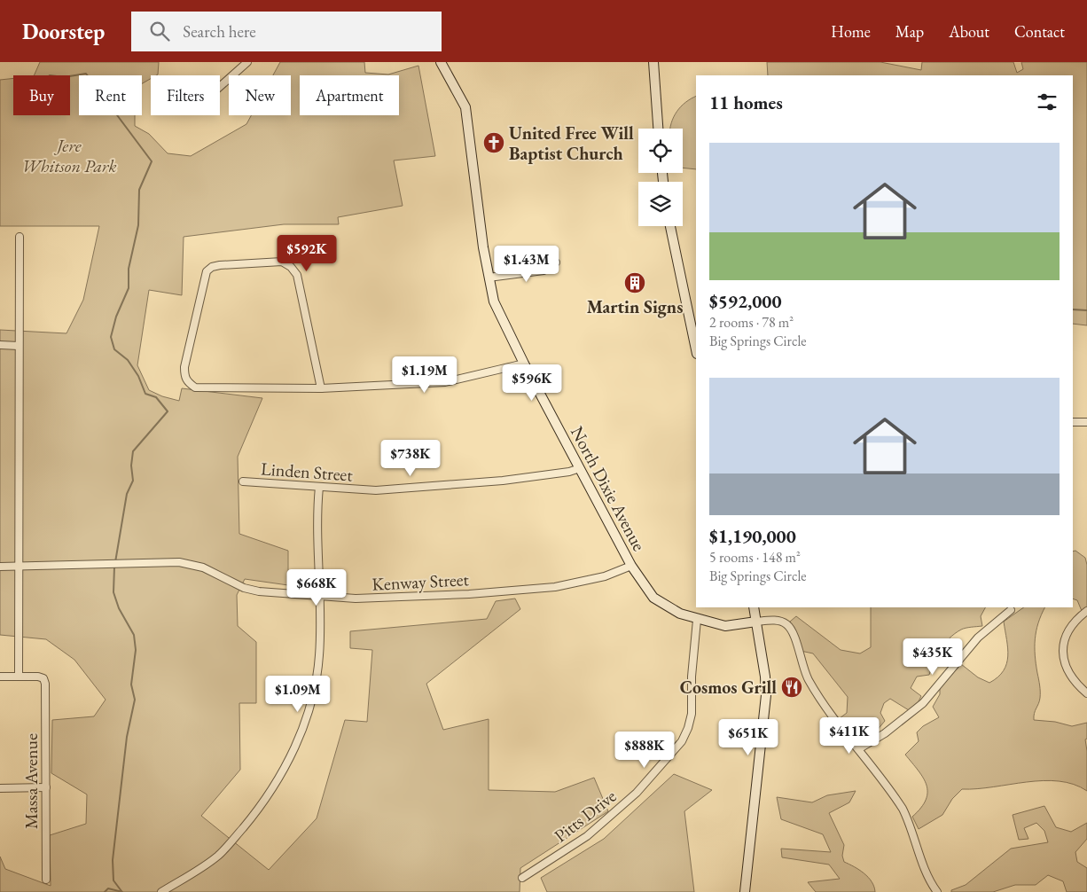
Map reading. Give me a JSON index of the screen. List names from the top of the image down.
{
  "streets": {
    "street": [
      "Linden Street",
      "North Dixie Avenue",
      "Kenway Street",
      "Massa Avenue",
      "Pitts Drive"
    ]
  },
  "crossings": [
    ["Linden Street", "North Dixie Avenue"],
    ["North Dixie Avenue", "Kenway Street"],
    ["North Dixie Avenue", "Pitts Drive"]
  ],
  "parks": ["Jere Whitson Park"],
  "places": {
    "church": ["United Free Will Baptist Church"],
    "building": ["Martin Signs"],
    "restaurant": ["Cosmos Grill"]
  },
  "page": {
    "header": "Doorstep",
    "search": "Search here",
    "nav": [
      "Home",
      "Map",
      "About",
      "Contact"
    ],
    "chip": [
      "Buy",
      "Rent",
      "Filters",
      "New",
      "Apartment"
    ],
    "heading": "11 homes",
    "list": [
      {
        "name": "$592,000",
        "note": "2 rooms · 78 m² · Big Springs Circle"
      },
      {
        "name": "$1,190,000",
        "note": "5 rooms · 148 m² · Big Springs Circle"
      }
    ],
    "price": [
      "$592K",
      "$1.43M",
      "$1.19M",
      "$596K",
      "$738K",
      "$668K",
      "$435K",
      "$1.09M",
      "$411K",
      "$651K",
      "$888K"
    ]
  }
}
